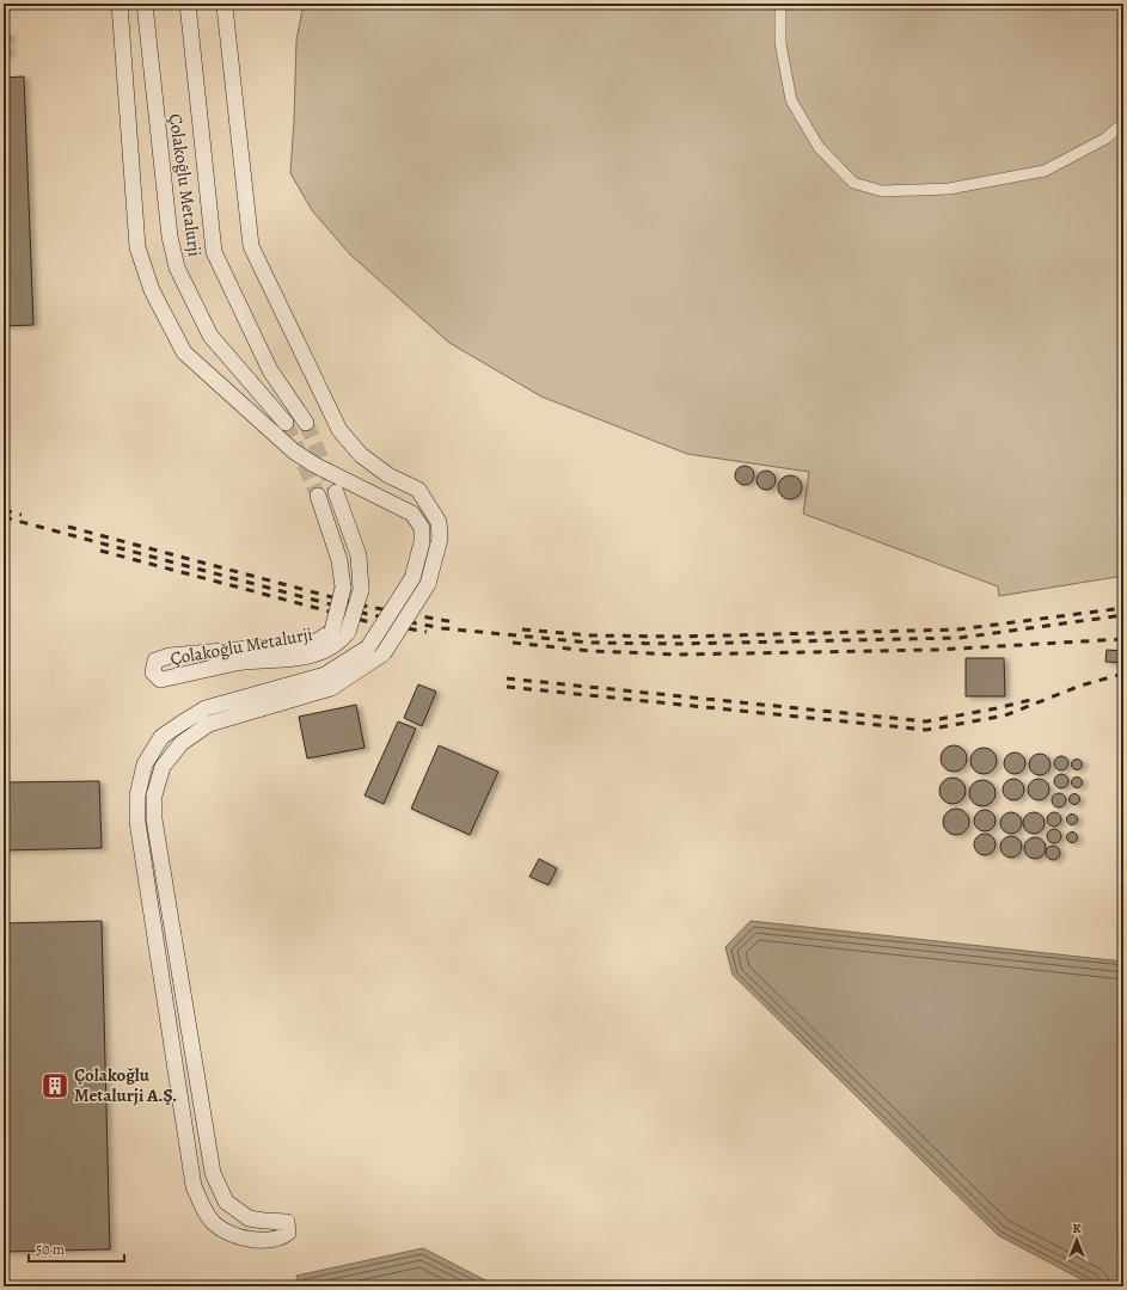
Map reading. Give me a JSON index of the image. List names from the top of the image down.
{
  "streets": {
    "main road": ["Çolakoğlu Metalurji"]
  },
  "places": {
    "building": ["Çolakoğlu Metalurji A.Ş."]
  },
  "scale_bar": "50 m",
  "north": "top"
}
